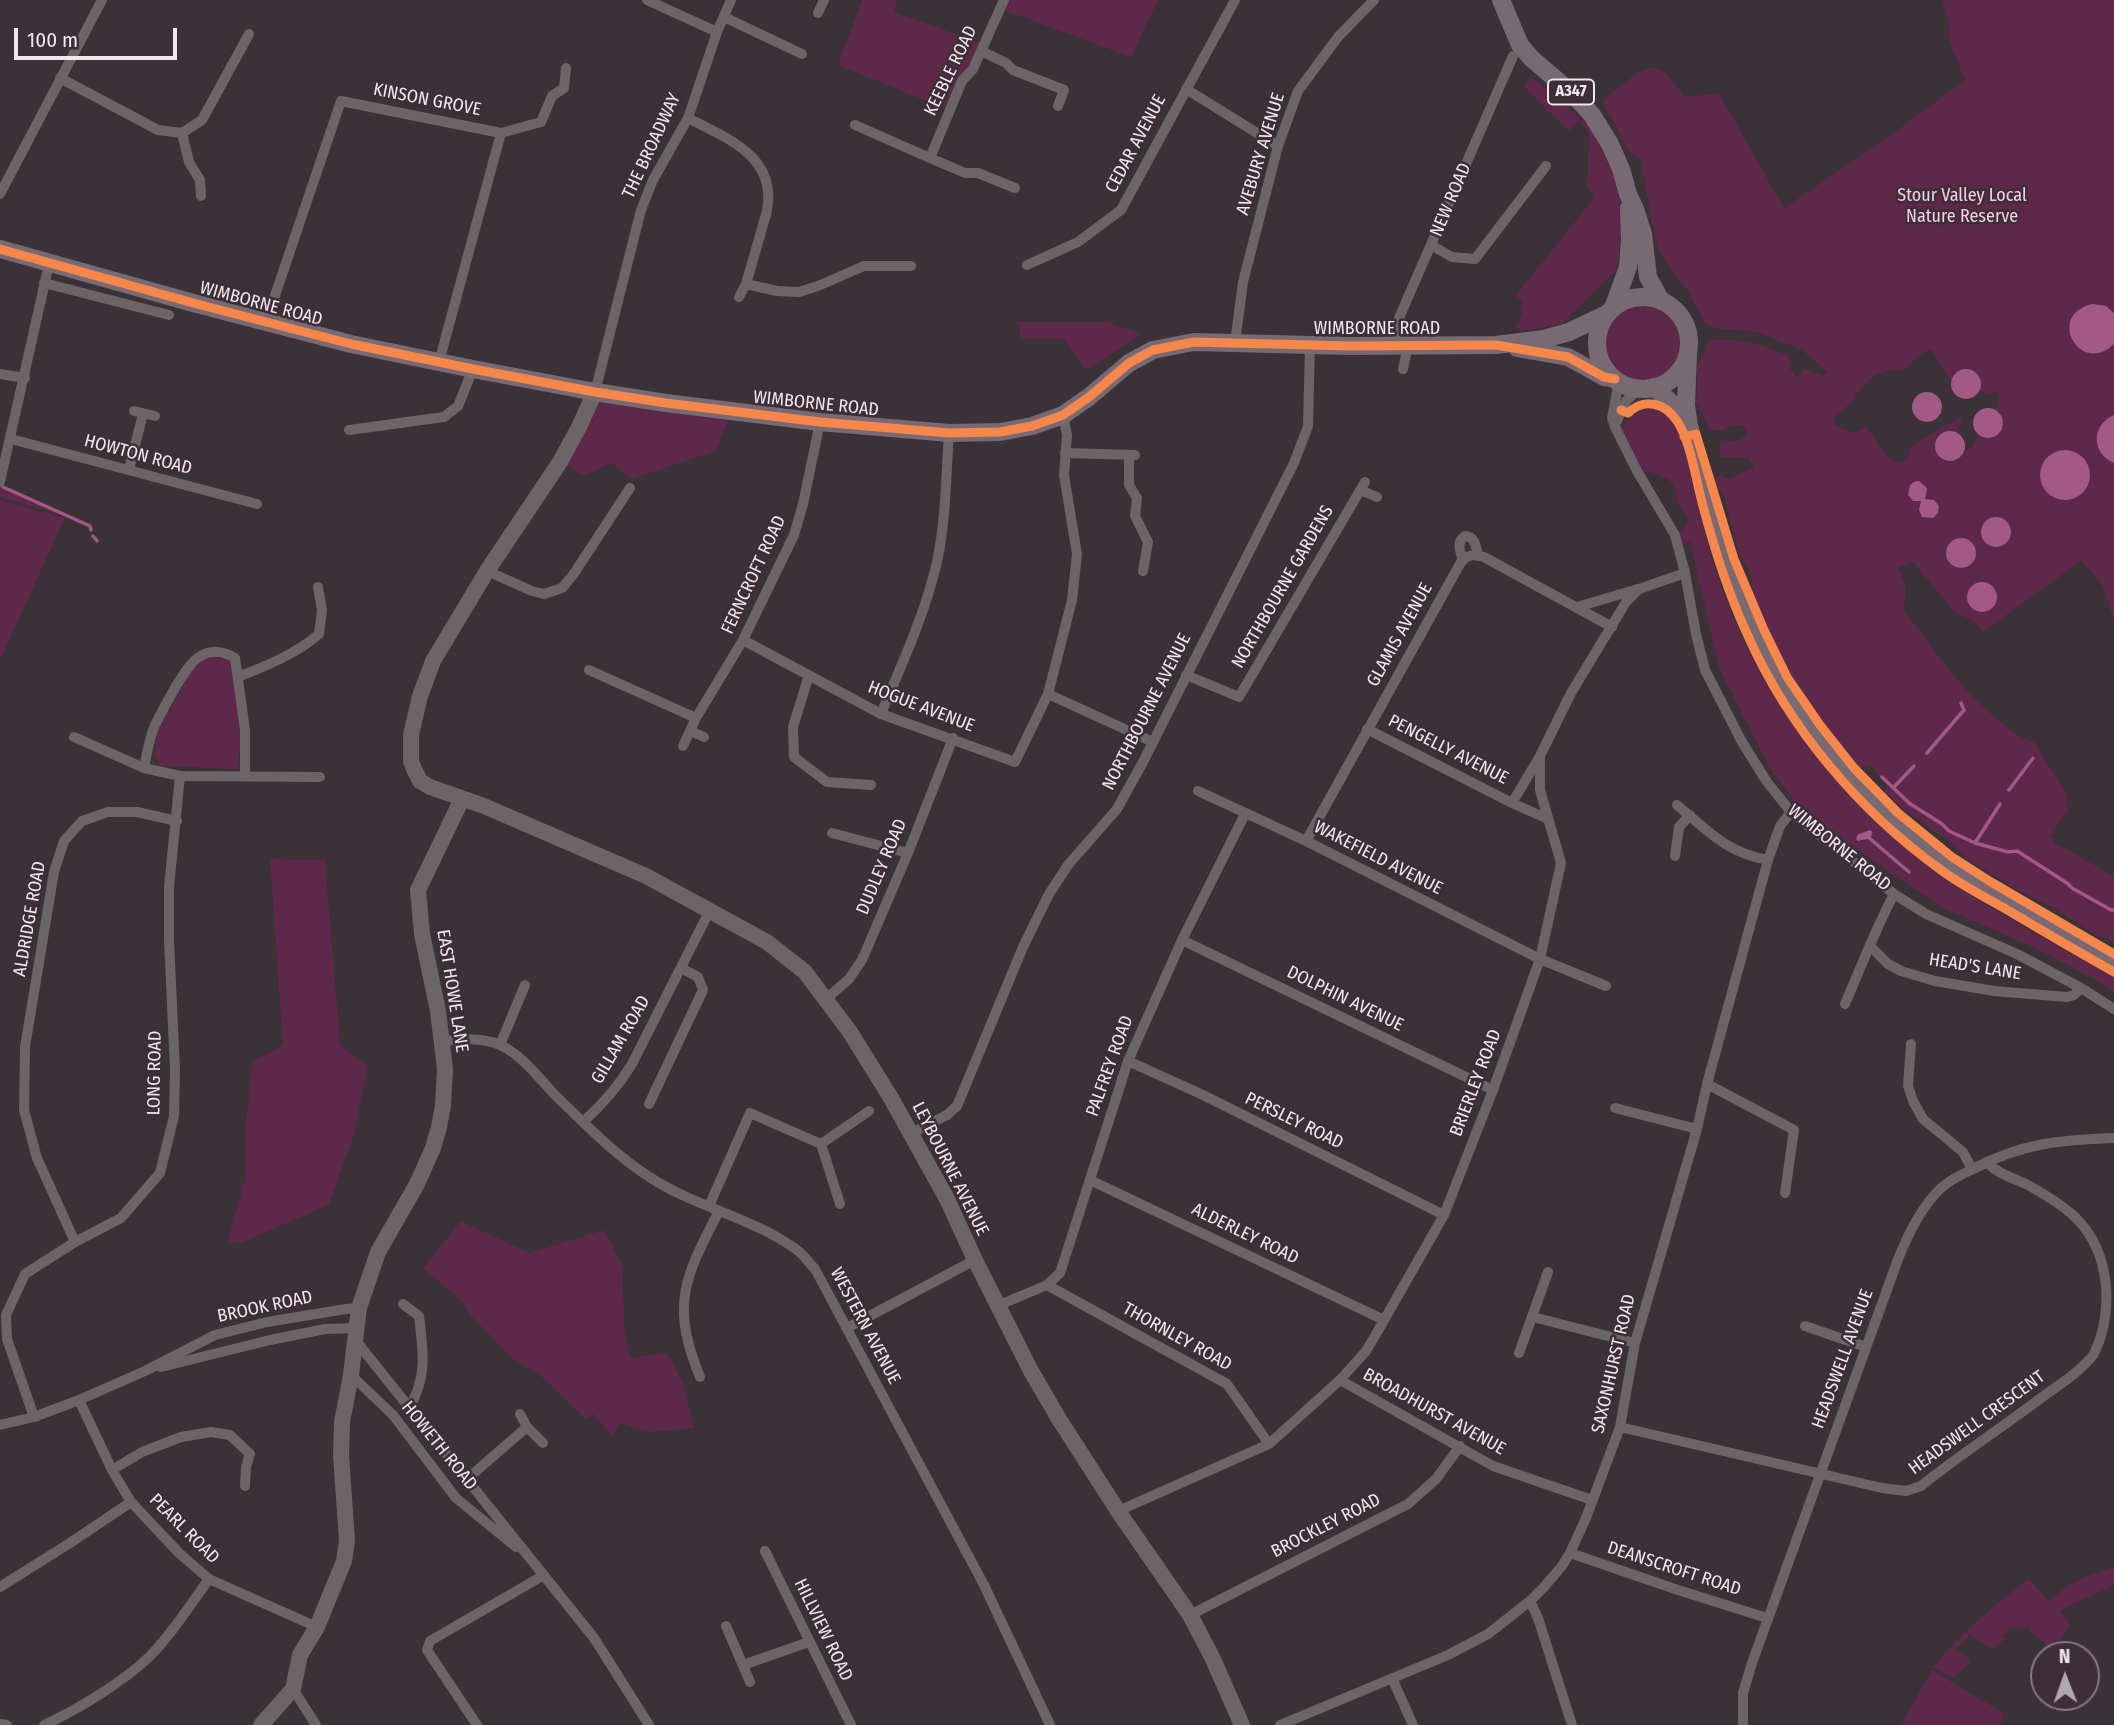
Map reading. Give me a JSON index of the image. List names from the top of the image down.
{
  "streets": {
    "main road": ["A347", "WIMBORNE ROAD"],
    "street": [
      "KEEBLE ROAD",
      "KINSON GROVE",
      "CEDAR AVENUE",
      "THE BROADWAY",
      "AVEBURY AVENUE",
      "NEW ROAD",
      "HOWTON ROAD",
      "FERNCROFT ROAD",
      "NORTHBOURNE GARDENS",
      "GLAMIS AVENUE",
      "HOGUE AVENUE",
      "NORTHBOURNE AVENUE",
      "PENGELLY AVENUE",
      "WAKEFIELD AVENUE",
      "DUDLEY ROAD",
      "ALDRIDGE ROAD",
      "HEAD'S LANE",
      "EAST HOWE LANE",
      "DOLPHIN AVENUE",
      "GILLAM ROAD",
      "PALFREY ROAD",
      "LONG ROAD",
      "BRIERLEY ROAD",
      "PERSLEY ROAD",
      "LEYBOURNE AVENUE",
      "ALDERLEY ROAD",
      "BROOK ROAD",
      "WESTERN AVENUE",
      "THORNLEY ROAD",
      "HEADSWELL AVENUE",
      "SAXONHURST ROAD",
      "BROADHURST AVENUE",
      "HEADSWELL CRESCENT",
      "HOWETH ROAD",
      "BROCKLEY ROAD",
      "PEARL ROAD",
      "DEANSCROFT ROAD",
      "HILLVIEW ROAD"
    ]
  },
  "crossings": [
    ["A347", "WIMBORNE ROAD"],
    ["KINSON GROVE", "WIMBORNE ROAD"],
    ["THE BROADWAY", "WIMBORNE ROAD"],
    ["AVEBURY AVENUE", "WIMBORNE ROAD"],
    ["NEW ROAD", "WIMBORNE ROAD"],
    ["WIMBORNE ROAD", "FERNCROFT ROAD"],
    ["WIMBORNE ROAD", "NORTHBOURNE AVENUE"],
    ["WIMBORNE ROAD", "HEAD'S LANE"],
    ["WIMBORNE ROAD", "SAXONHURST ROAD"],
    ["FERNCROFT ROAD", "HOGUE AVENUE"],
    ["NORTHBOURNE GARDENS", "NORTHBOURNE AVENUE"],
    ["GLAMIS AVENUE", "PENGELLY AVENUE"],
    ["GLAMIS AVENUE", "WAKEFIELD AVENUE"],
    ["HOGUE AVENUE", "DUDLEY ROAD"],
    ["NORTHBOURNE AVENUE", "LEYBOURNE AVENUE"],
    ["PENGELLY AVENUE", "BRIERLEY ROAD"],
    ["WAKEFIELD AVENUE", "PALFREY ROAD"],
    ["WAKEFIELD AVENUE", "BRIERLEY ROAD"],
    ["DUDLEY ROAD", "LEYBOURNE AVENUE"],
    ["ALDRIDGE ROAD", "LONG ROAD"],
    ["EAST HOWE LANE", "LEYBOURNE AVENUE"],
    ["EAST HOWE LANE", "BROOK ROAD"],
    ["EAST HOWE LANE", "WESTERN AVENUE"],
    ["EAST HOWE LANE", "HOWETH ROAD"],
    ["EAST HOWE LANE", "PEARL ROAD"],
    ["DOLPHIN AVENUE", "PALFREY ROAD"],
    ["DOLPHIN AVENUE", "BRIERLEY ROAD"],
    ["GILLAM ROAD", "LEYBOURNE AVENUE"],
    ["GILLAM ROAD", "WESTERN AVENUE"],
    ["PALFREY ROAD", "PERSLEY ROAD"],
    ["PALFREY ROAD", "ALDERLEY ROAD"],
    ["PALFREY ROAD", "THORNLEY ROAD"],
    ["LONG ROAD", "BROOK ROAD"],
    ["BRIERLEY ROAD", "PERSLEY ROAD"],
    ["BRIERLEY ROAD", "LEYBOURNE AVENUE"],
    ["BRIERLEY ROAD", "ALDERLEY ROAD"],
    ["BRIERLEY ROAD", "THORNLEY ROAD"],
    ["BRIERLEY ROAD", "BROADHURST AVENUE"],
    ["LEYBOURNE AVENUE", "BROCKLEY ROAD"],
    ["BROOK ROAD", "HOWETH ROAD"],
    ["BROOK ROAD", "PEARL ROAD"],
    ["HEADSWELL AVENUE", "HEADSWELL CRESCENT"],
    ["HEADSWELL AVENUE", "DEANSCROFT ROAD"],
    ["SAXONHURST ROAD", "BROADHURST AVENUE"],
    ["SAXONHURST ROAD", "HEADSWELL CRESCENT"],
    ["SAXONHURST ROAD", "DEANSCROFT ROAD"],
    ["BROADHURST AVENUE", "BROCKLEY ROAD"]
  ],
  "parks": ["Stour Valley Local Nature Reserve"],
  "scale_bar": "100 m",
  "north": "top"
}
